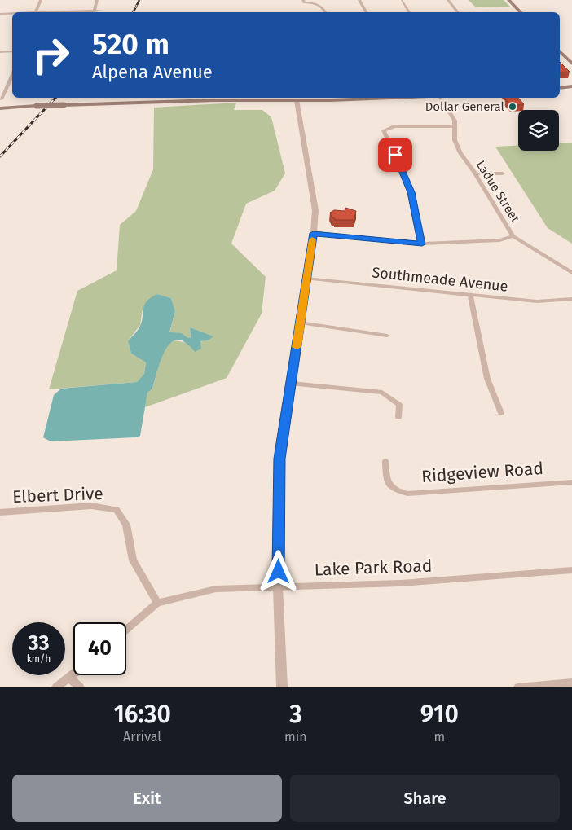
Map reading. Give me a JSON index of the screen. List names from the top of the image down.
{
  "streets": {
    "street": [
      "Ladue Street",
      "Southmeade Avenue",
      "Ridgeview Road",
      "Elbert Drive",
      "Lake Park Road"
    ]
  },
  "crossings": [
    ["Elbert Drive", "Lake Park Road"]
  ],
  "places": ["Dollar General"],
  "page": {
    "turn": ["520 m", "Alpena Avenue"],
    "speed": "33 km/h",
    "limit": "40",
    "eta": [
      "16:30",
      "Arrival",
      "3",
      "min",
      "910",
      "m"
    ],
    "buttons": ["Exit", "Share"]
  }
}
